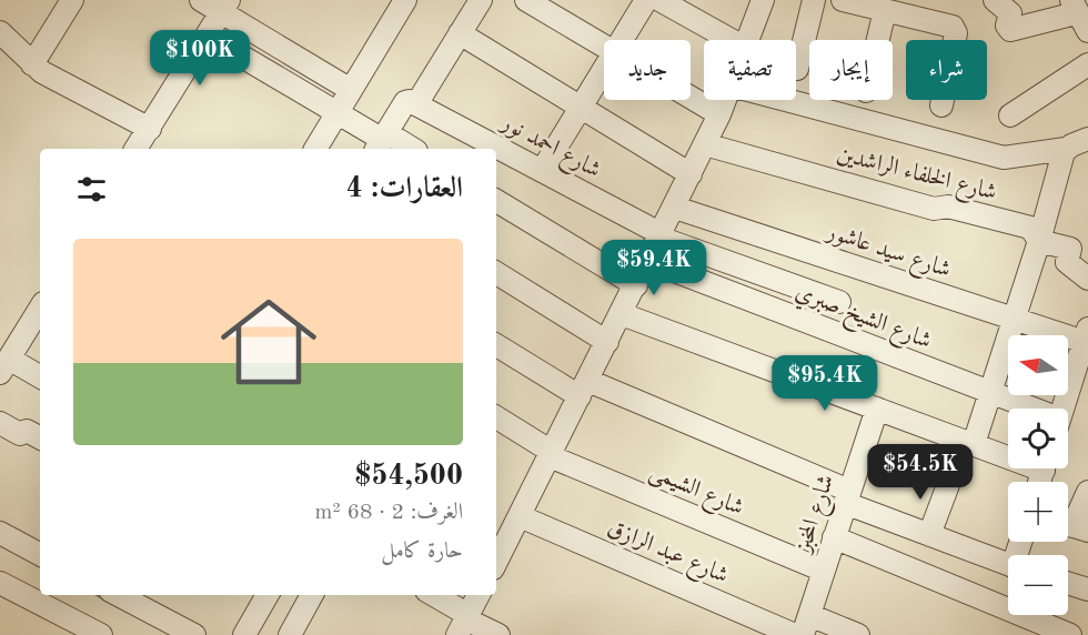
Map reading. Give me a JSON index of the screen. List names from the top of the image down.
{
  "streets": {
    "street": [
      "شارع احمد نور",
      "شارع الخلفاء الراشدين",
      "شارع سيد عاشور",
      "شارع الشيخ صبري",
      "شارع الشيمى",
      "شارع المخبز",
      "شارع عبد الرازق"
    ]
  },
  "crossings": [
    ["شارع الشيمى", "شارع المخبز"]
  ],
  "north": "left",
  "page": {
    "price": [
      "$100K",
      "$59.4K",
      "$95.4K",
      "$54.5K"
    ],
    "chip": [
      "شراء",
      "إيجار",
      "تصفية",
      "جديد"
    ],
    "heading": "العقارات: 4",
    "list": [
      {
        "name": "$54,500",
        "note": "الغرف: 2 · 68 m² · حارة كامل"
      }
    ],
    "map_buttons": ["+", "−"]
  }
}
